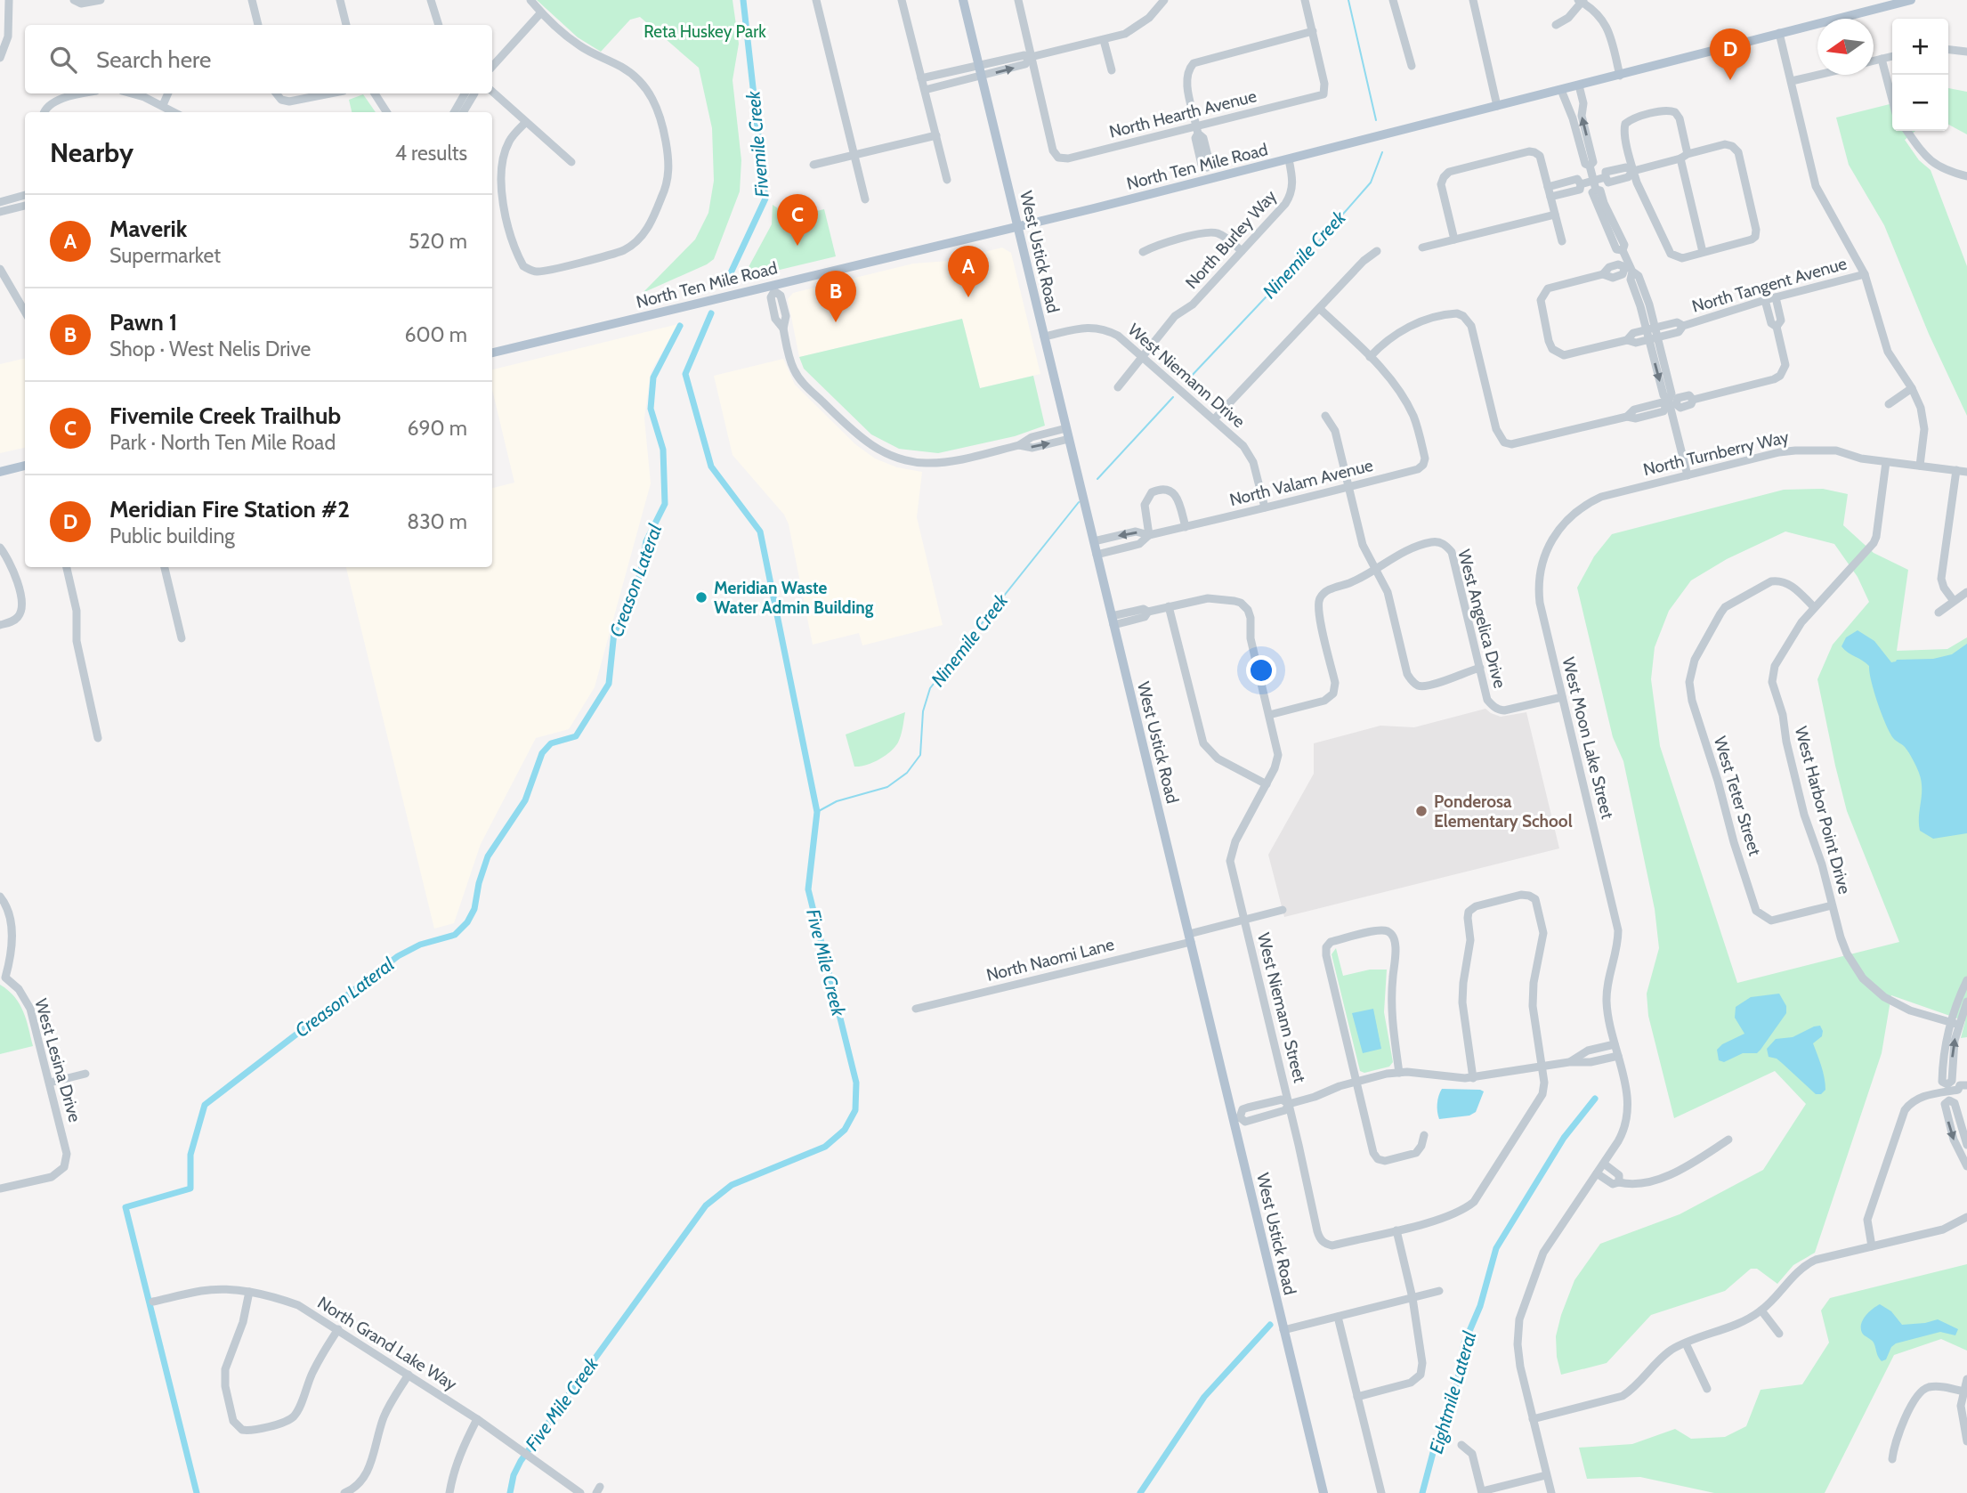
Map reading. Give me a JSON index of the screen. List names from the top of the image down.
{
  "streets": {
    "main road": ["North Ten Mile Road", "West Ustick Road"],
    "street": [
      "North Hearth Avenue",
      "North Burley Way",
      "North Tangent Avenue",
      "West Niemann Drive",
      "North Turnberry Way",
      "North Valam Avenue",
      "West Angelica Drive",
      "West Moon Lake Street",
      "West Teter Street",
      "West Harbor Point Drive",
      "North Naomi Lane",
      "West Niemann Street",
      "West Lesina Drive",
      "North Grand Lake Way"
    ]
  },
  "crossings": [
    ["North Ten Mile Road", "North Burley Way"],
    ["North Ten Mile Road", "West Ustick Road"],
    ["North Burley Way", "West Niemann Drive"],
    ["West Ustick Road", "West Niemann Drive"],
    ["West Ustick Road", "North Valam Avenue"],
    ["West Ustick Road", "North Naomi Lane"],
    ["West Niemann Drive", "North Valam Avenue"],
    ["North Turnberry Way", "West Moon Lake Street"],
    ["North Turnberry Way", "West Harbor Point Drive"],
    ["West Angelica Drive", "West Moon Lake Street"],
    ["West Teter Street", "West Harbor Point Drive"],
    ["North Naomi Lane", "West Niemann Street"]
  ],
  "water": [
    "Fivemile Creek",
    "Ninemile Creek",
    "Creason Lateral",
    "Five Mile Creek",
    "Eightmile Lateral"
  ],
  "parks": ["Reta Huskey Park"],
  "places": ["Meridian Waste Water Admin Building", "Ponderosa Elementary School"],
  "north": "left",
  "page": {
    "map_buttons": ["+", "−"],
    "search": "Search here",
    "pins": [
      "D",
      "C",
      "A",
      "B"
    ],
    "heading": ["Nearby", "4 results"],
    "list": [
      {
        "mark": "A",
        "name": "Maverik",
        "note": "Supermarket",
        "value": "520 m"
      },
      {
        "mark": "B",
        "name": "Pawn 1",
        "note": "Shop · West Nelis Drive",
        "value": "600 m"
      },
      {
        "mark": "C",
        "name": "Fivemile Creek Trailhub",
        "note": "Park · North Ten Mile Road",
        "value": "690 m"
      },
      {
        "mark": "D",
        "name": "Meridian Fire Station #2",
        "note": "Public building",
        "value": "830 m"
      }
    ]
  }
}
